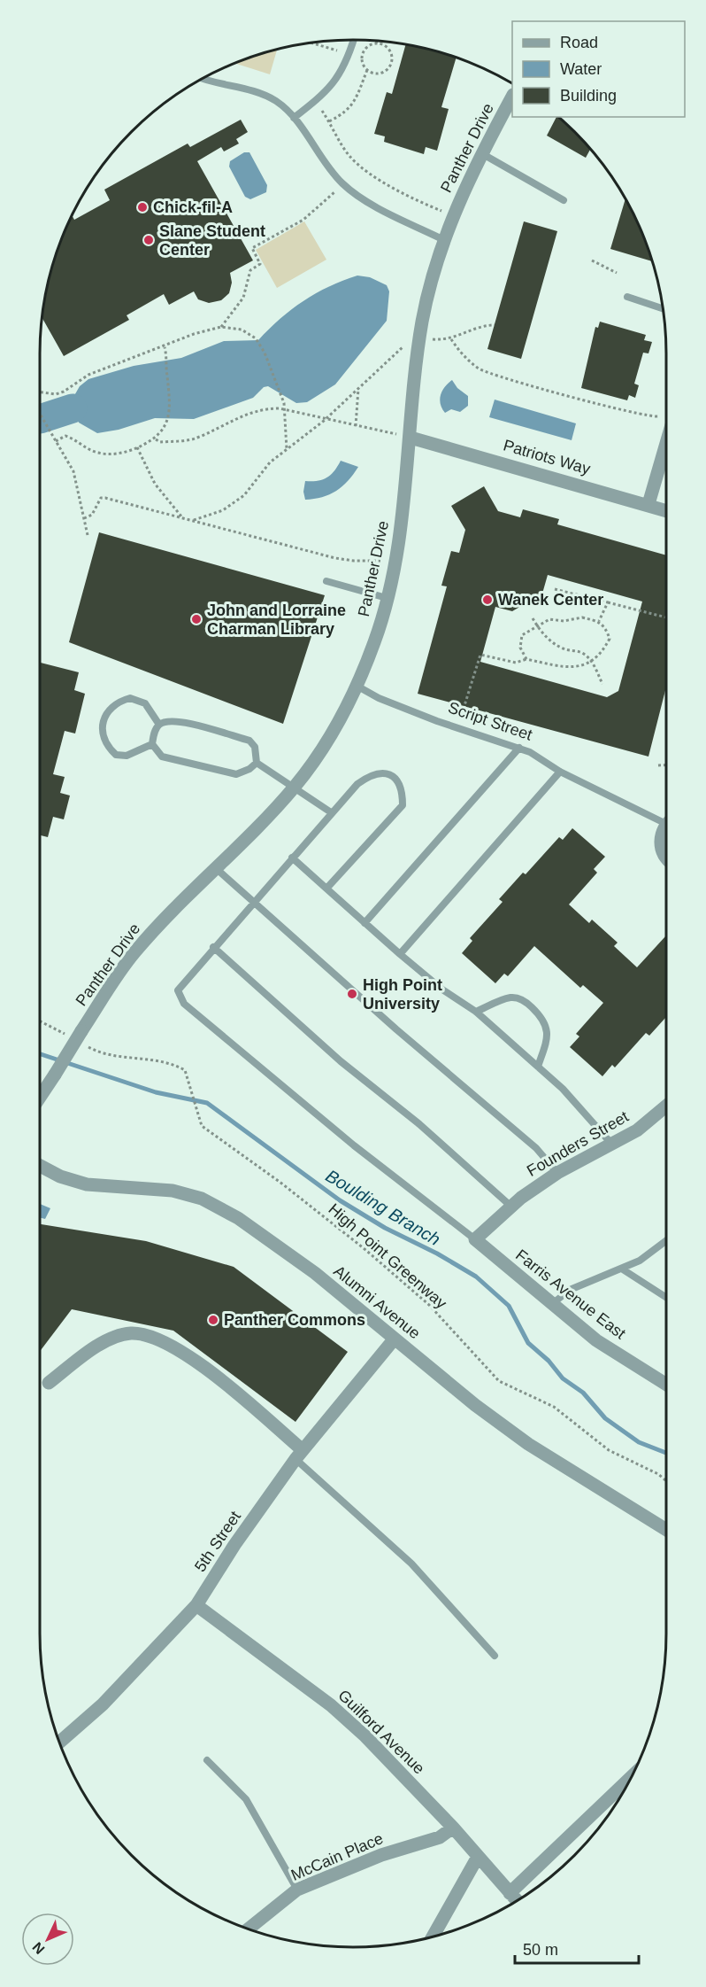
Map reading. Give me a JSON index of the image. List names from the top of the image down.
{
  "streets": {
    "street": [
      "Panther Drive",
      "Patriots Way",
      "Script Street",
      "Founders Street",
      "Farris Avenue East",
      "Alumni Avenue",
      "5th Street",
      "Guilford Avenue",
      "McCain Place"
    ],
    "path": ["High Point Greenway"]
  },
  "crossings": [
    ["Panther Drive", "Patriots Way"],
    ["Panther Drive", "Script Street"],
    ["Founders Street", "Farris Avenue East"],
    ["Alumni Avenue", "5th Street"],
    ["5th Street", "Guilford Avenue"],
    ["Guilford Avenue", "McCain Place"]
  ],
  "water": ["Boulding Branch"],
  "places": [
    "Chick-fil-A",
    "Slane Student Center",
    "Wanek Center",
    "John and Lorraine Charman Library",
    "High Point University",
    "Panther Commons"
  ],
  "legend": ["Road", "Water", "Building"],
  "scale_bar": "50 m",
  "north": "bottom left"
}
